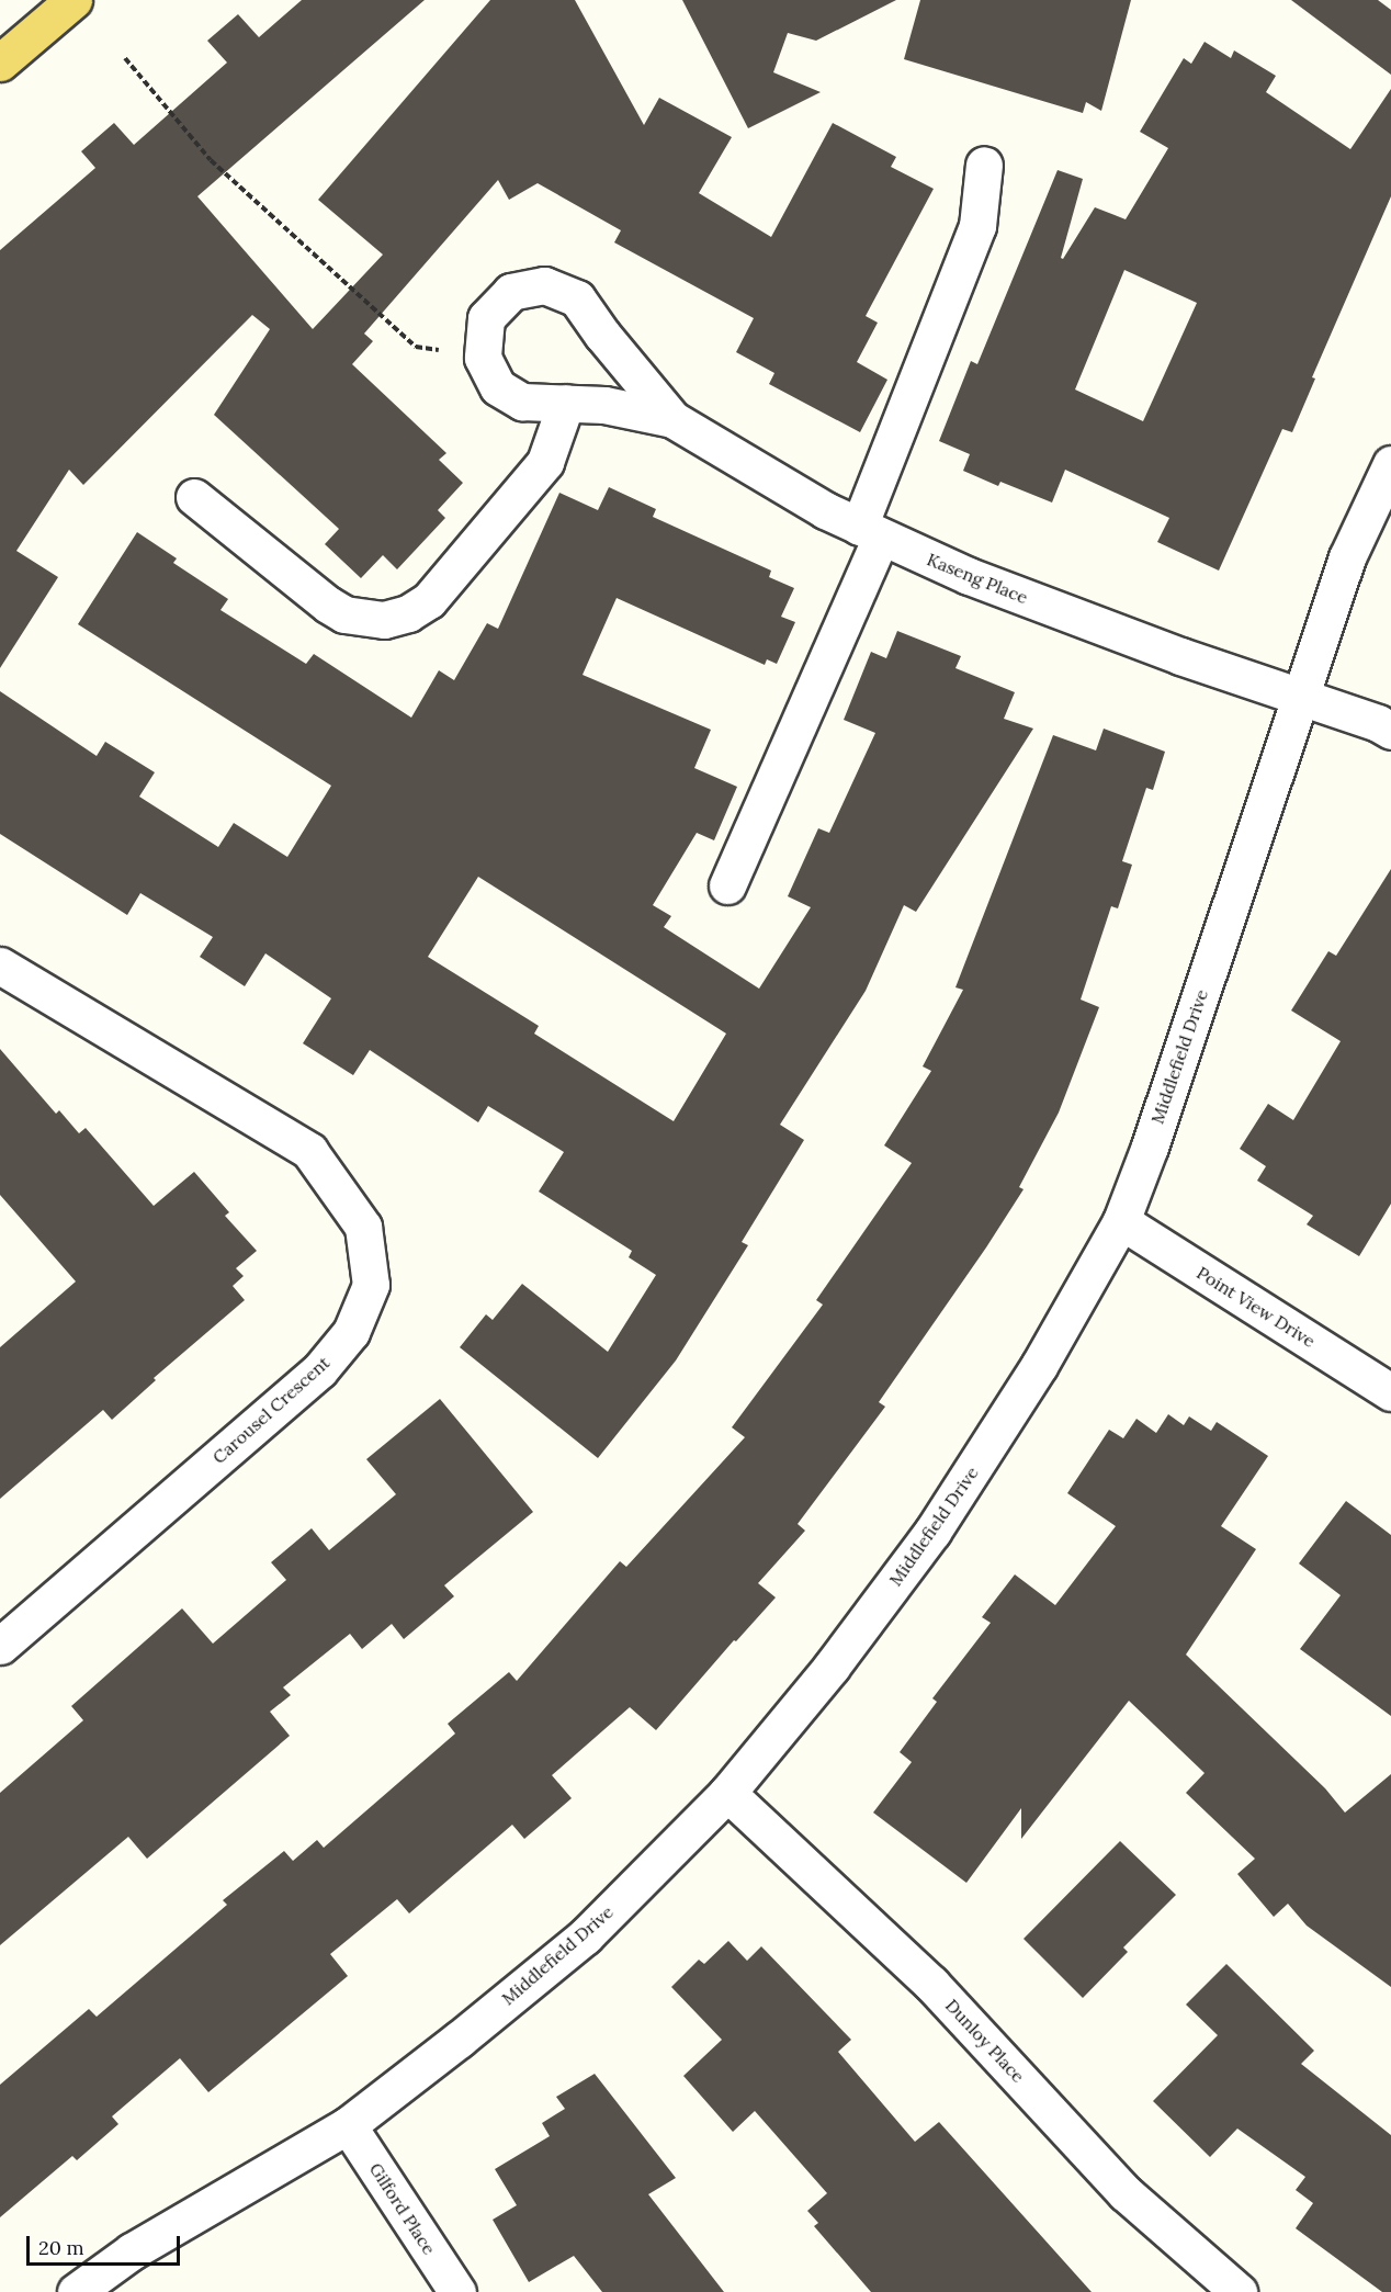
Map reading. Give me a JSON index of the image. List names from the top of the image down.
{
  "streets": {
    "street": [
      "Kaseng Place",
      "Middlefield Drive",
      "Point View Drive",
      "Carousel Crescent",
      "Dunloy Place",
      "Gilford Place"
    ]
  },
  "crossings": [
    ["Kaseng Place", "Middlefield Drive"],
    ["Middlefield Drive", "Point View Drive"],
    ["Middlefield Drive", "Dunloy Place"],
    ["Middlefield Drive", "Gilford Place"]
  ],
  "scale_bar": "20 m"
}
